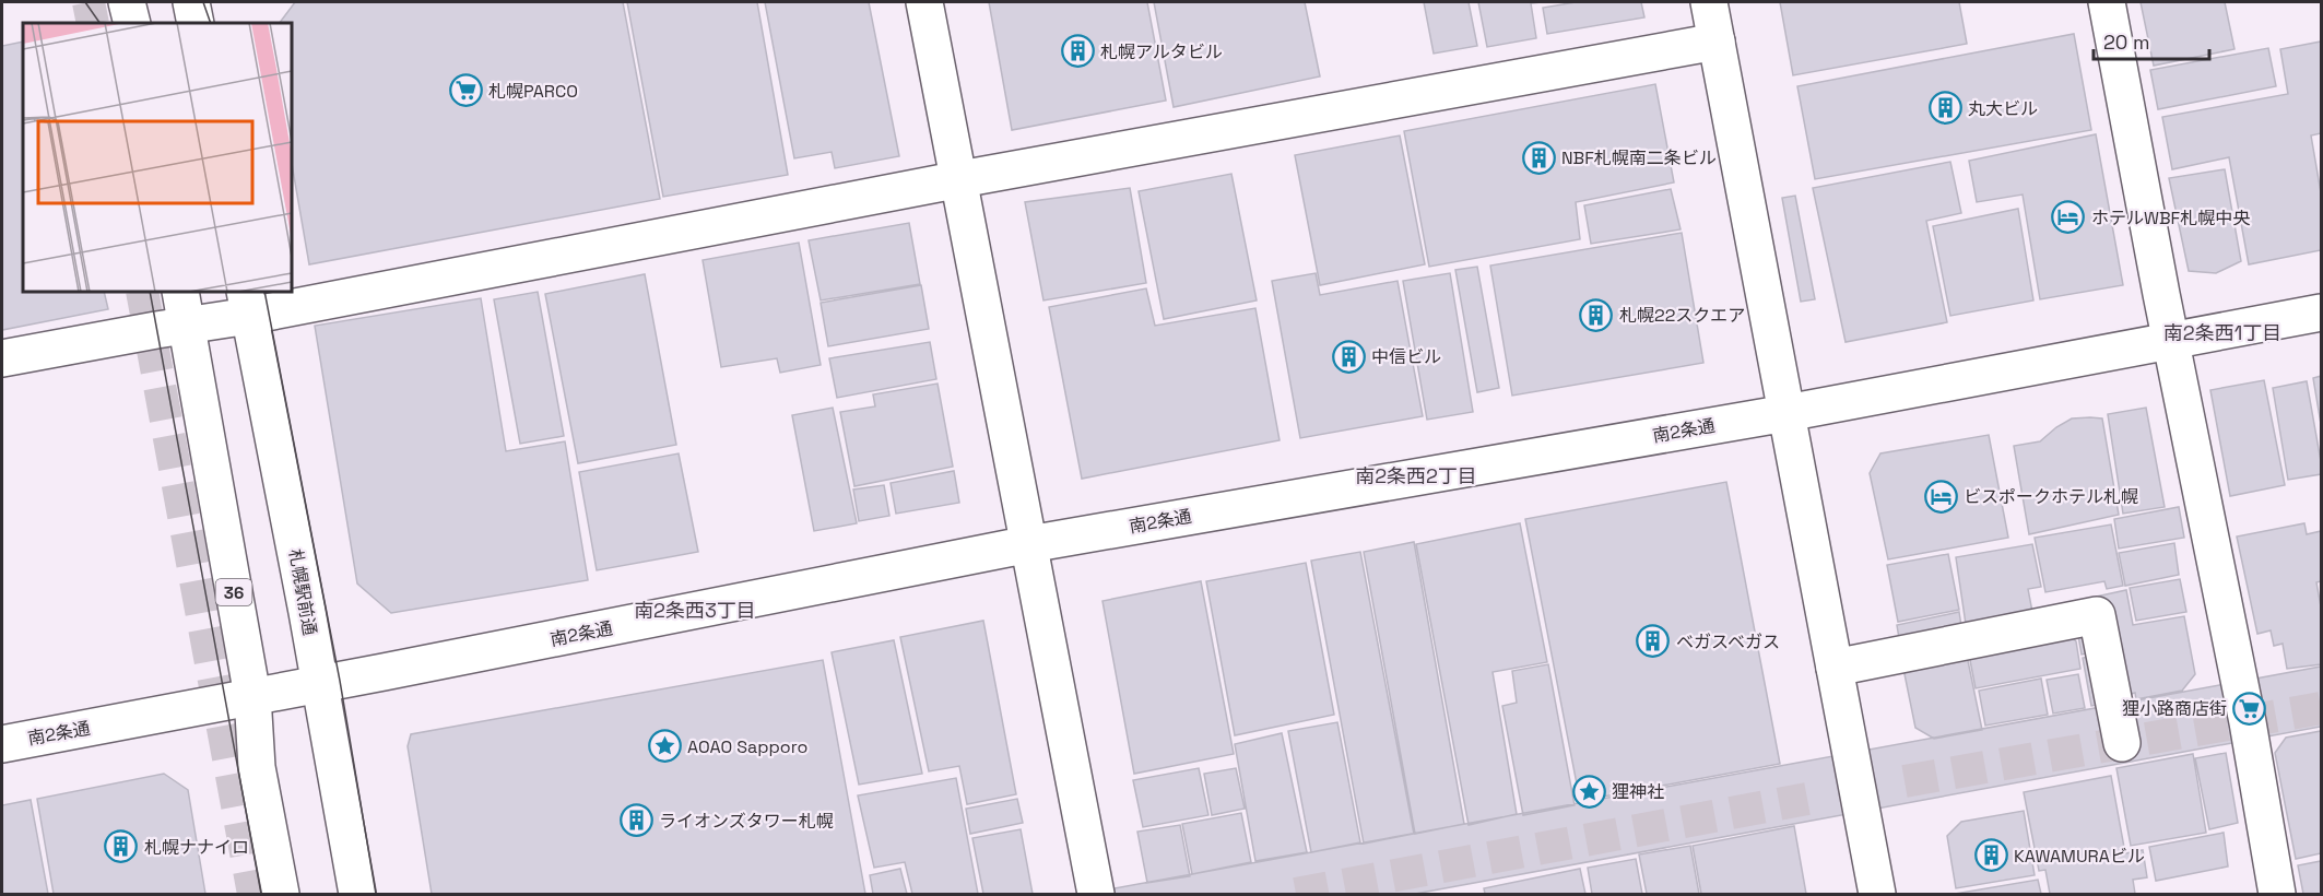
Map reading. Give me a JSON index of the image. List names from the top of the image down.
{
  "streets": {
    "main road": ["南2条通", "36", "札幌駅前通"]
  },
  "crossings": [
    ["南2条通", "36"],
    ["南2条通", "札幌駅前通"]
  ],
  "districts": ["南2条西1丁目", "南2条西2丁目", "南2条西3丁目"],
  "places": {
    "building": [
      "札幌アルタビル",
      "丸大ビル",
      "NBF札幌南二条ビル",
      "札幌22スクエア",
      "中信ビル",
      "ベガスベガス",
      "ライオンズタワー札幌",
      "札幌ナナイロ",
      "KAWAMURAビル"
    ],
    "supermarket": ["札幌PARCO", "狸小路商店街"],
    "hotel": ["ホテルWBF札幌中央", "ビスポークホテル札幌"],
    "place": ["AOAO Sapporo", "狸神社"]
  },
  "scale_bar": "20 m"
}
